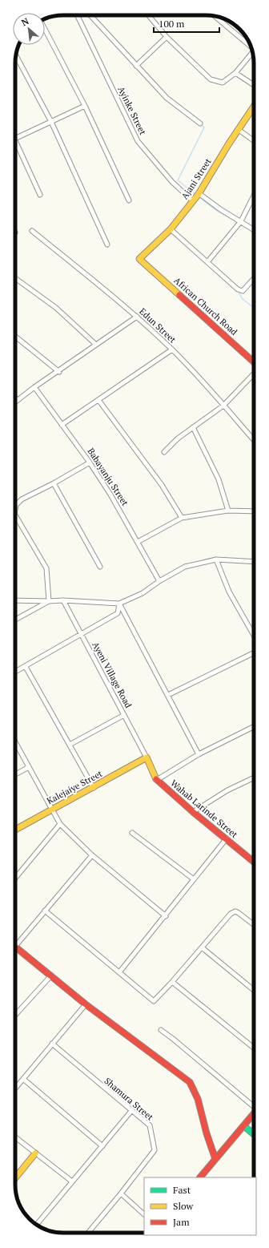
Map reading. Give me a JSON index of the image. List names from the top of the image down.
{
  "streets": {
    "street": [
      "Ayinke Street",
      "Ajani Street",
      "African Church Road",
      "Edun Street",
      "Babayanju Street",
      "Ayeni Village Road",
      "Kalejaiye Street",
      "Wahab Larinde Street",
      "Shamura Street"
    ]
  },
  "crossings": [
    ["Ayinke Street", "Ajani Street"],
    ["Ajani Street", "African Church Road"],
    ["Ayeni Village Road", "Kalejaiye Street"],
    ["Ayeni Village Road", "Wahab Larinde Street"],
    ["Kalejaiye Street", "Wahab Larinde Street"]
  ],
  "legend": ["Fast", "Slow", "Jam"],
  "scale_bar": "100 m",
  "north": "top left"
}
